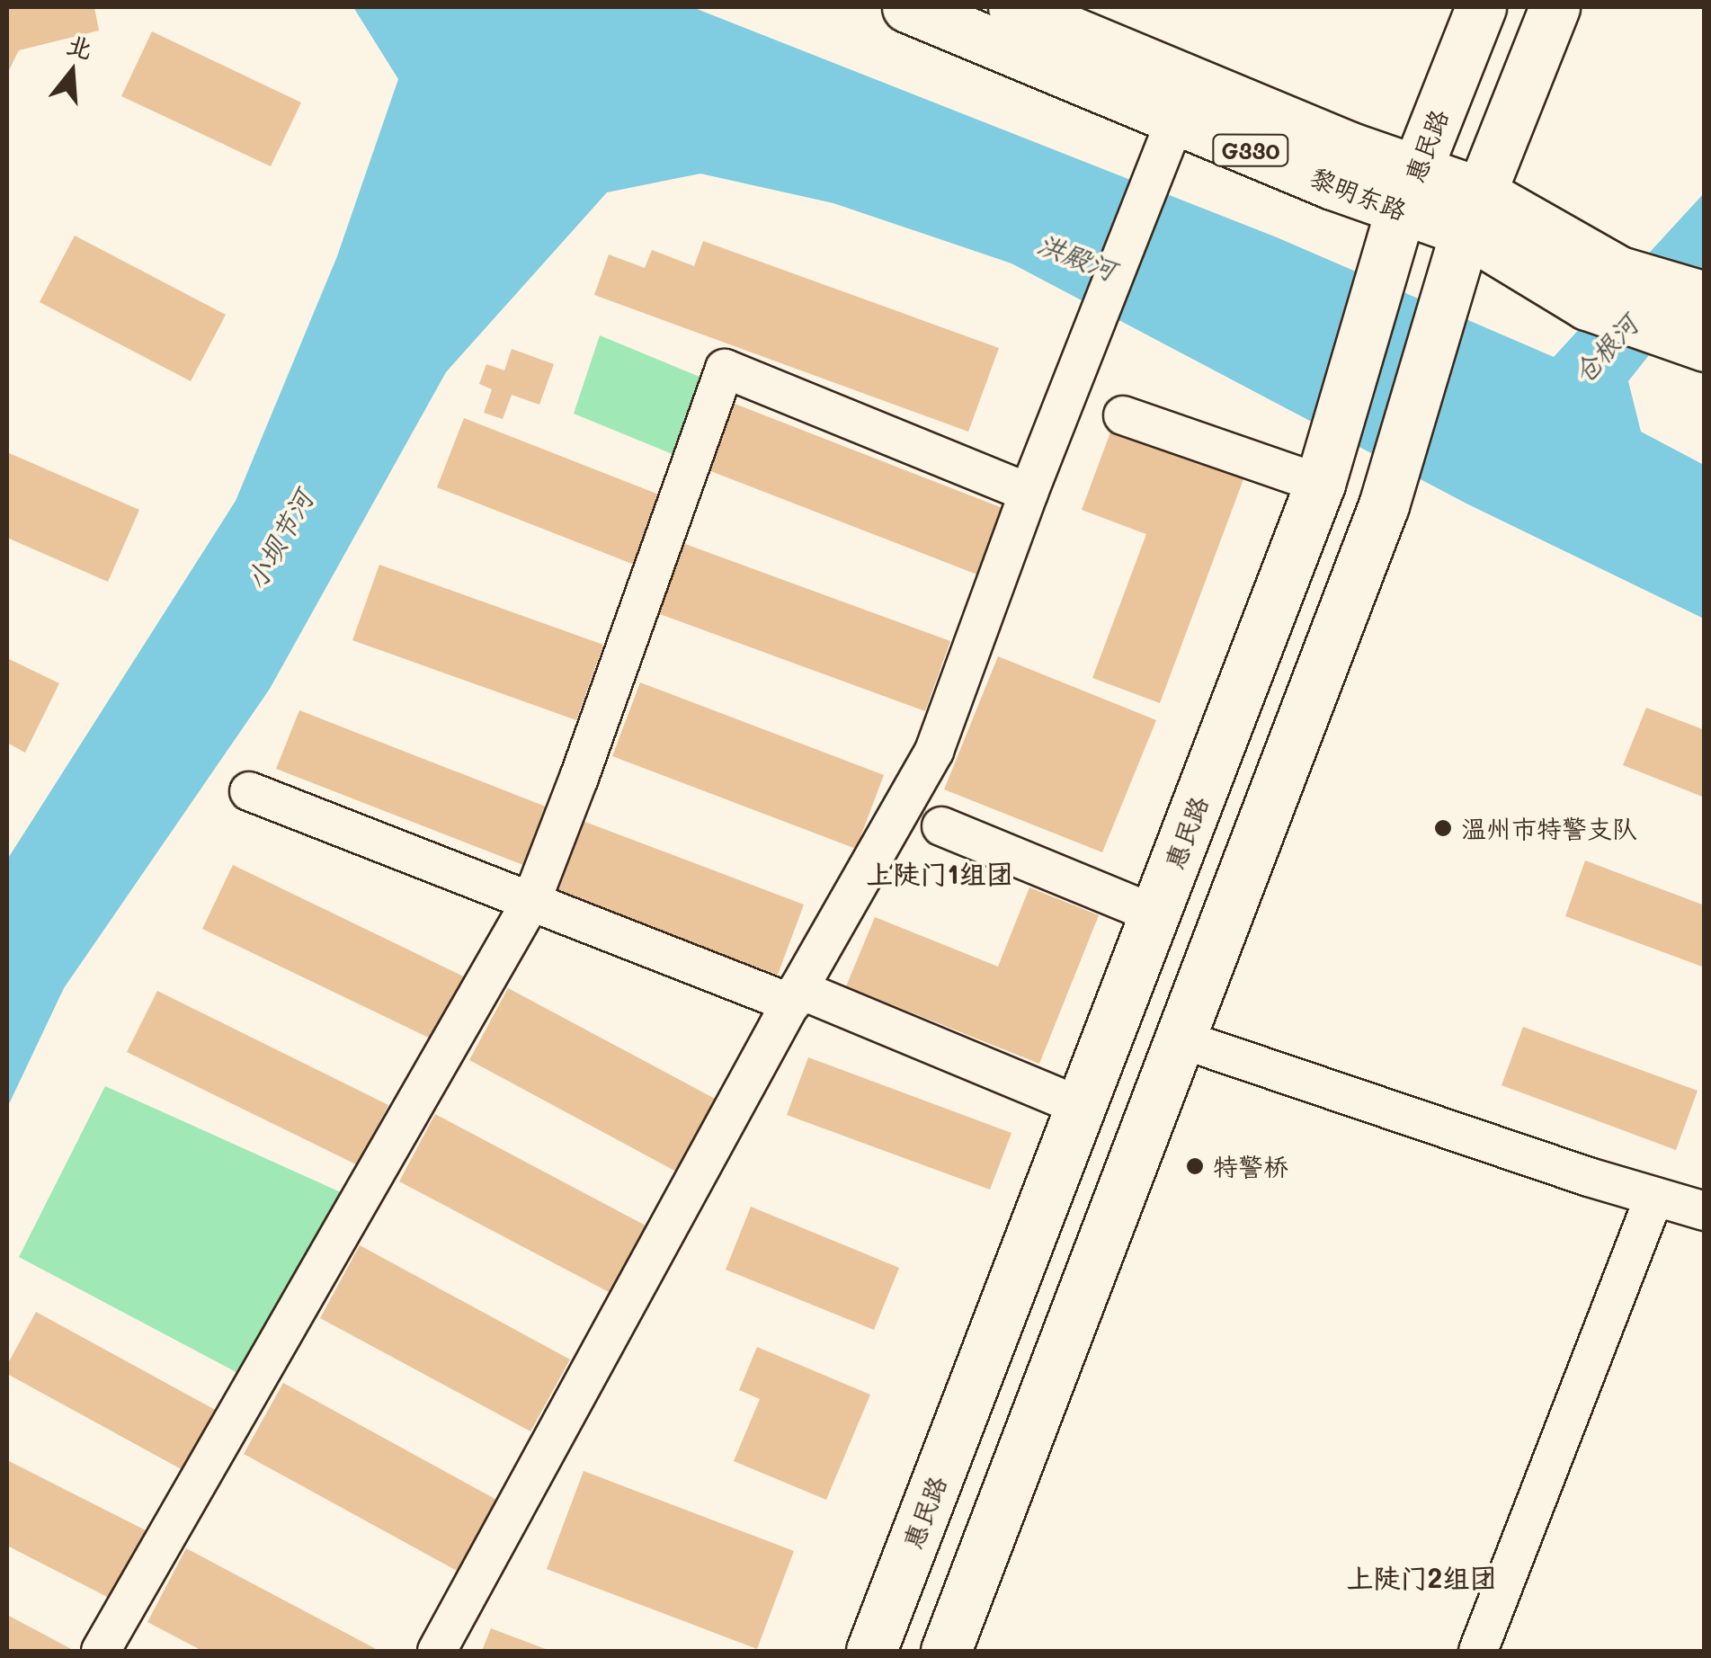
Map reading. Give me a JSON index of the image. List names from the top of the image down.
{
  "streets": {
    "main road": ["惠民路", "G330", "黎明东路"]
  },
  "crossings": [
    ["惠民路", "黎明东路"]
  ],
  "districts": ["上陡门1组团", "上陡门2组团"],
  "water": ["洪殿河", "仓根河", "小坝节河"],
  "places": ["温州市特警支队", "特警桥"],
  "north": "top"
}
